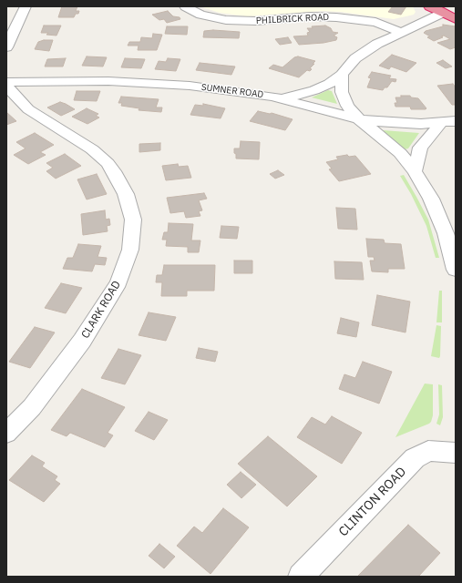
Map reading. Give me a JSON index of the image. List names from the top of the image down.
{
  "streets": {
    "street": [
      "PHILBRICK ROAD",
      "SUMNER ROAD",
      "CLARK ROAD",
      "CLINTON ROAD"
    ]
  }
}
